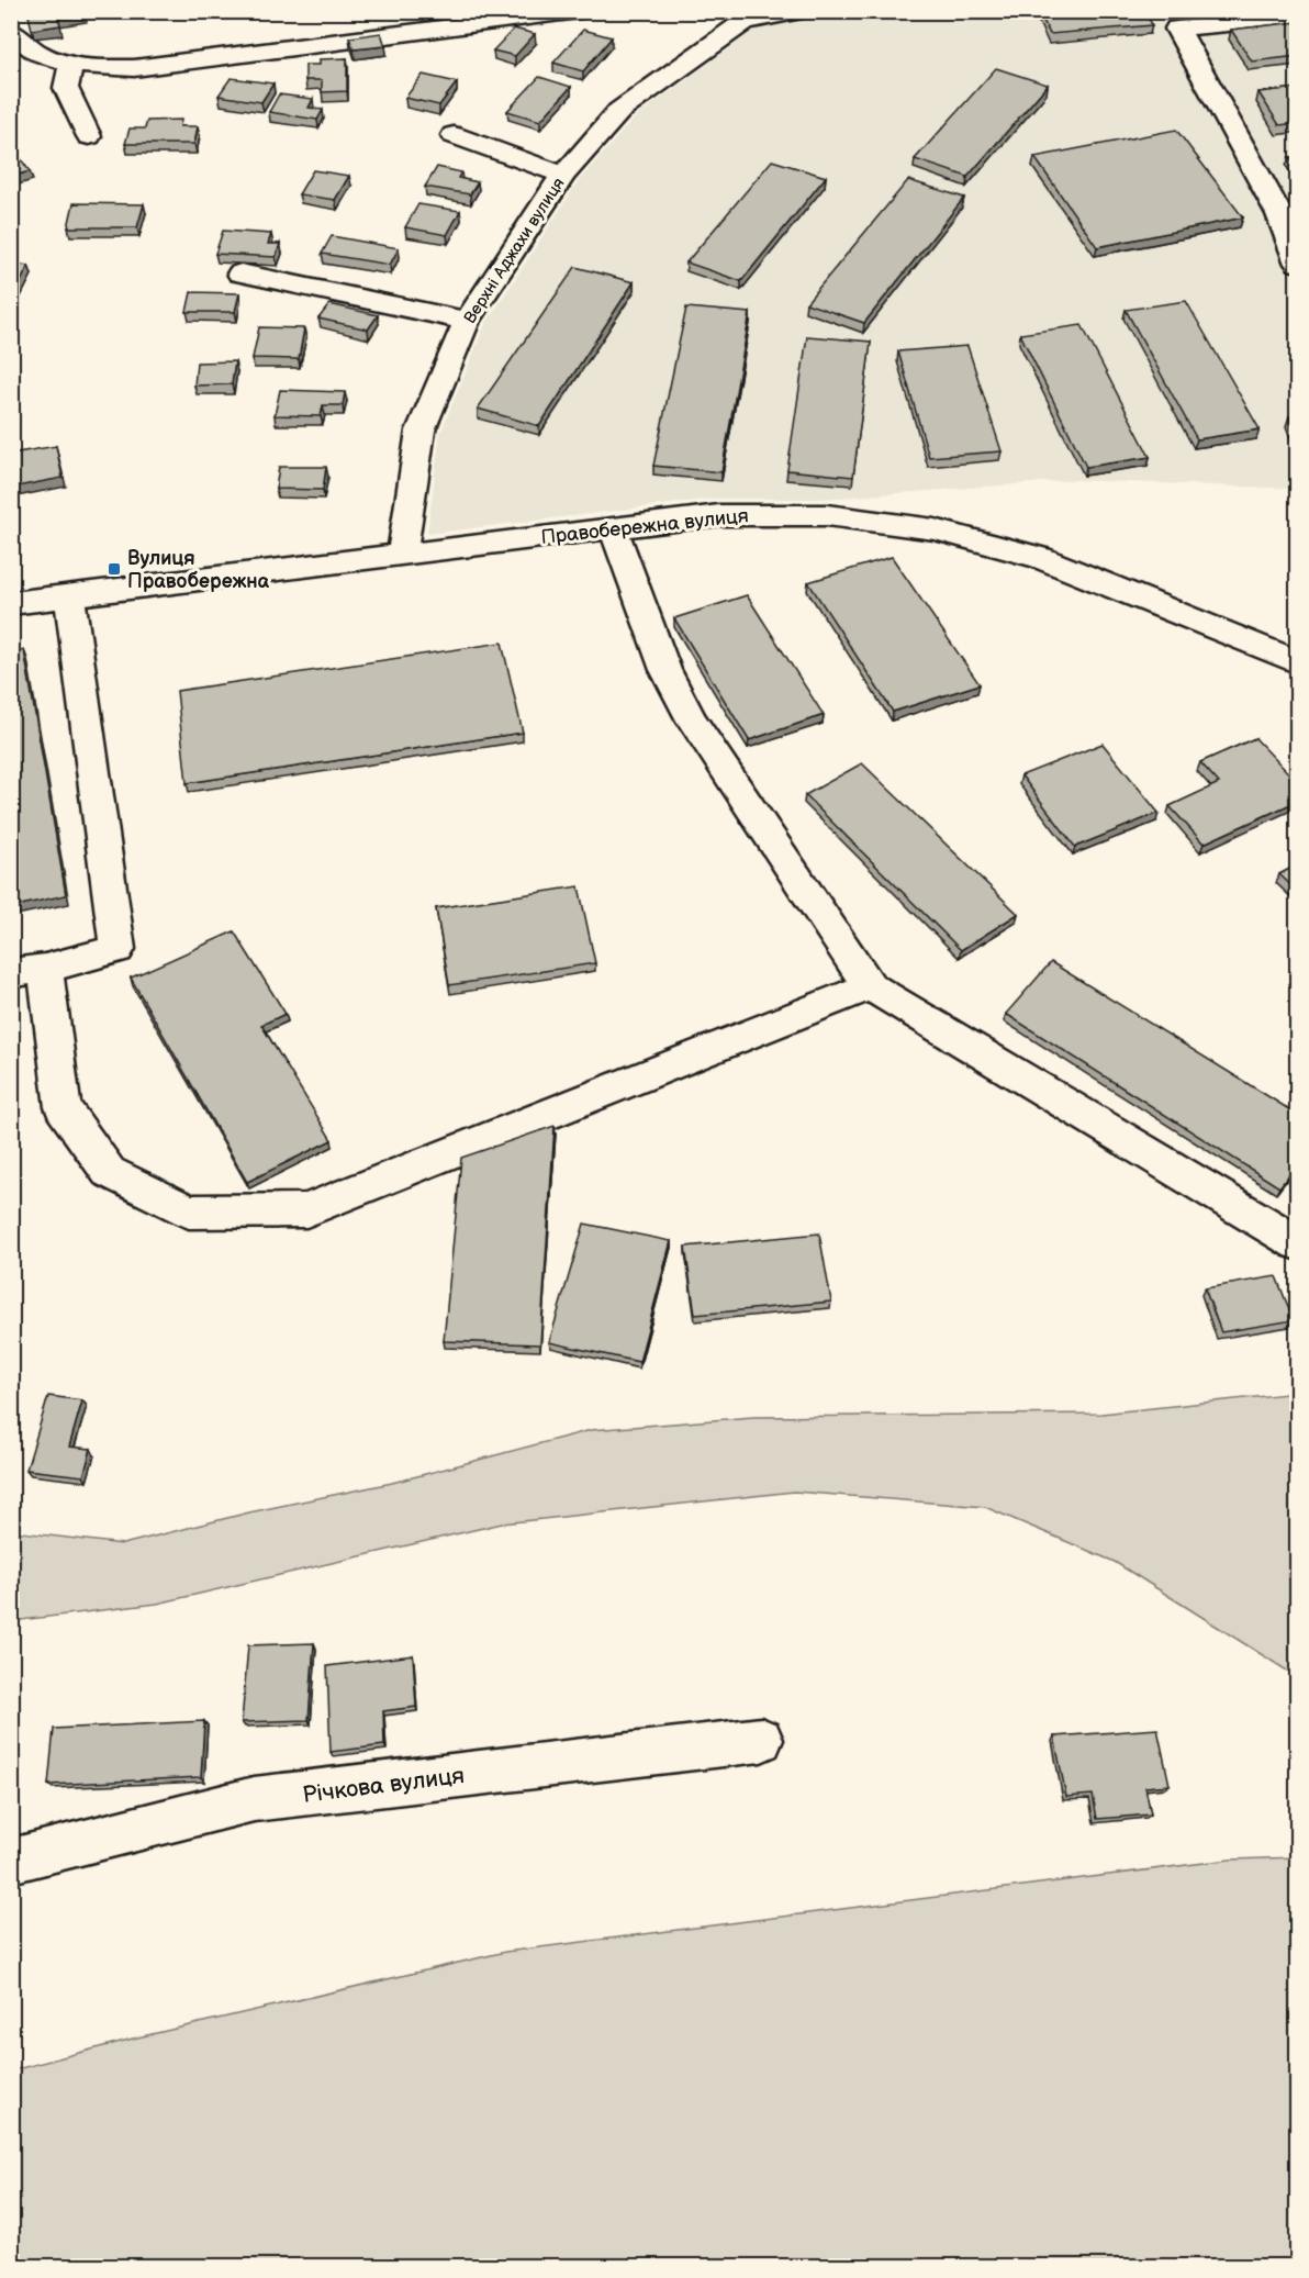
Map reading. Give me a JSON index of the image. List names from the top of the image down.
{
  "streets": {
    "street": ["Верхні Аджахи вулиця", "Правобережна вулиця", "Річкова вулиця"]
  },
  "crossings": [
    ["Верхні Аджахи вулиця", "Правобережна вулиця"]
  ],
  "places": {
    "transit": ["Вулиця Правобережна"]
  }
}
